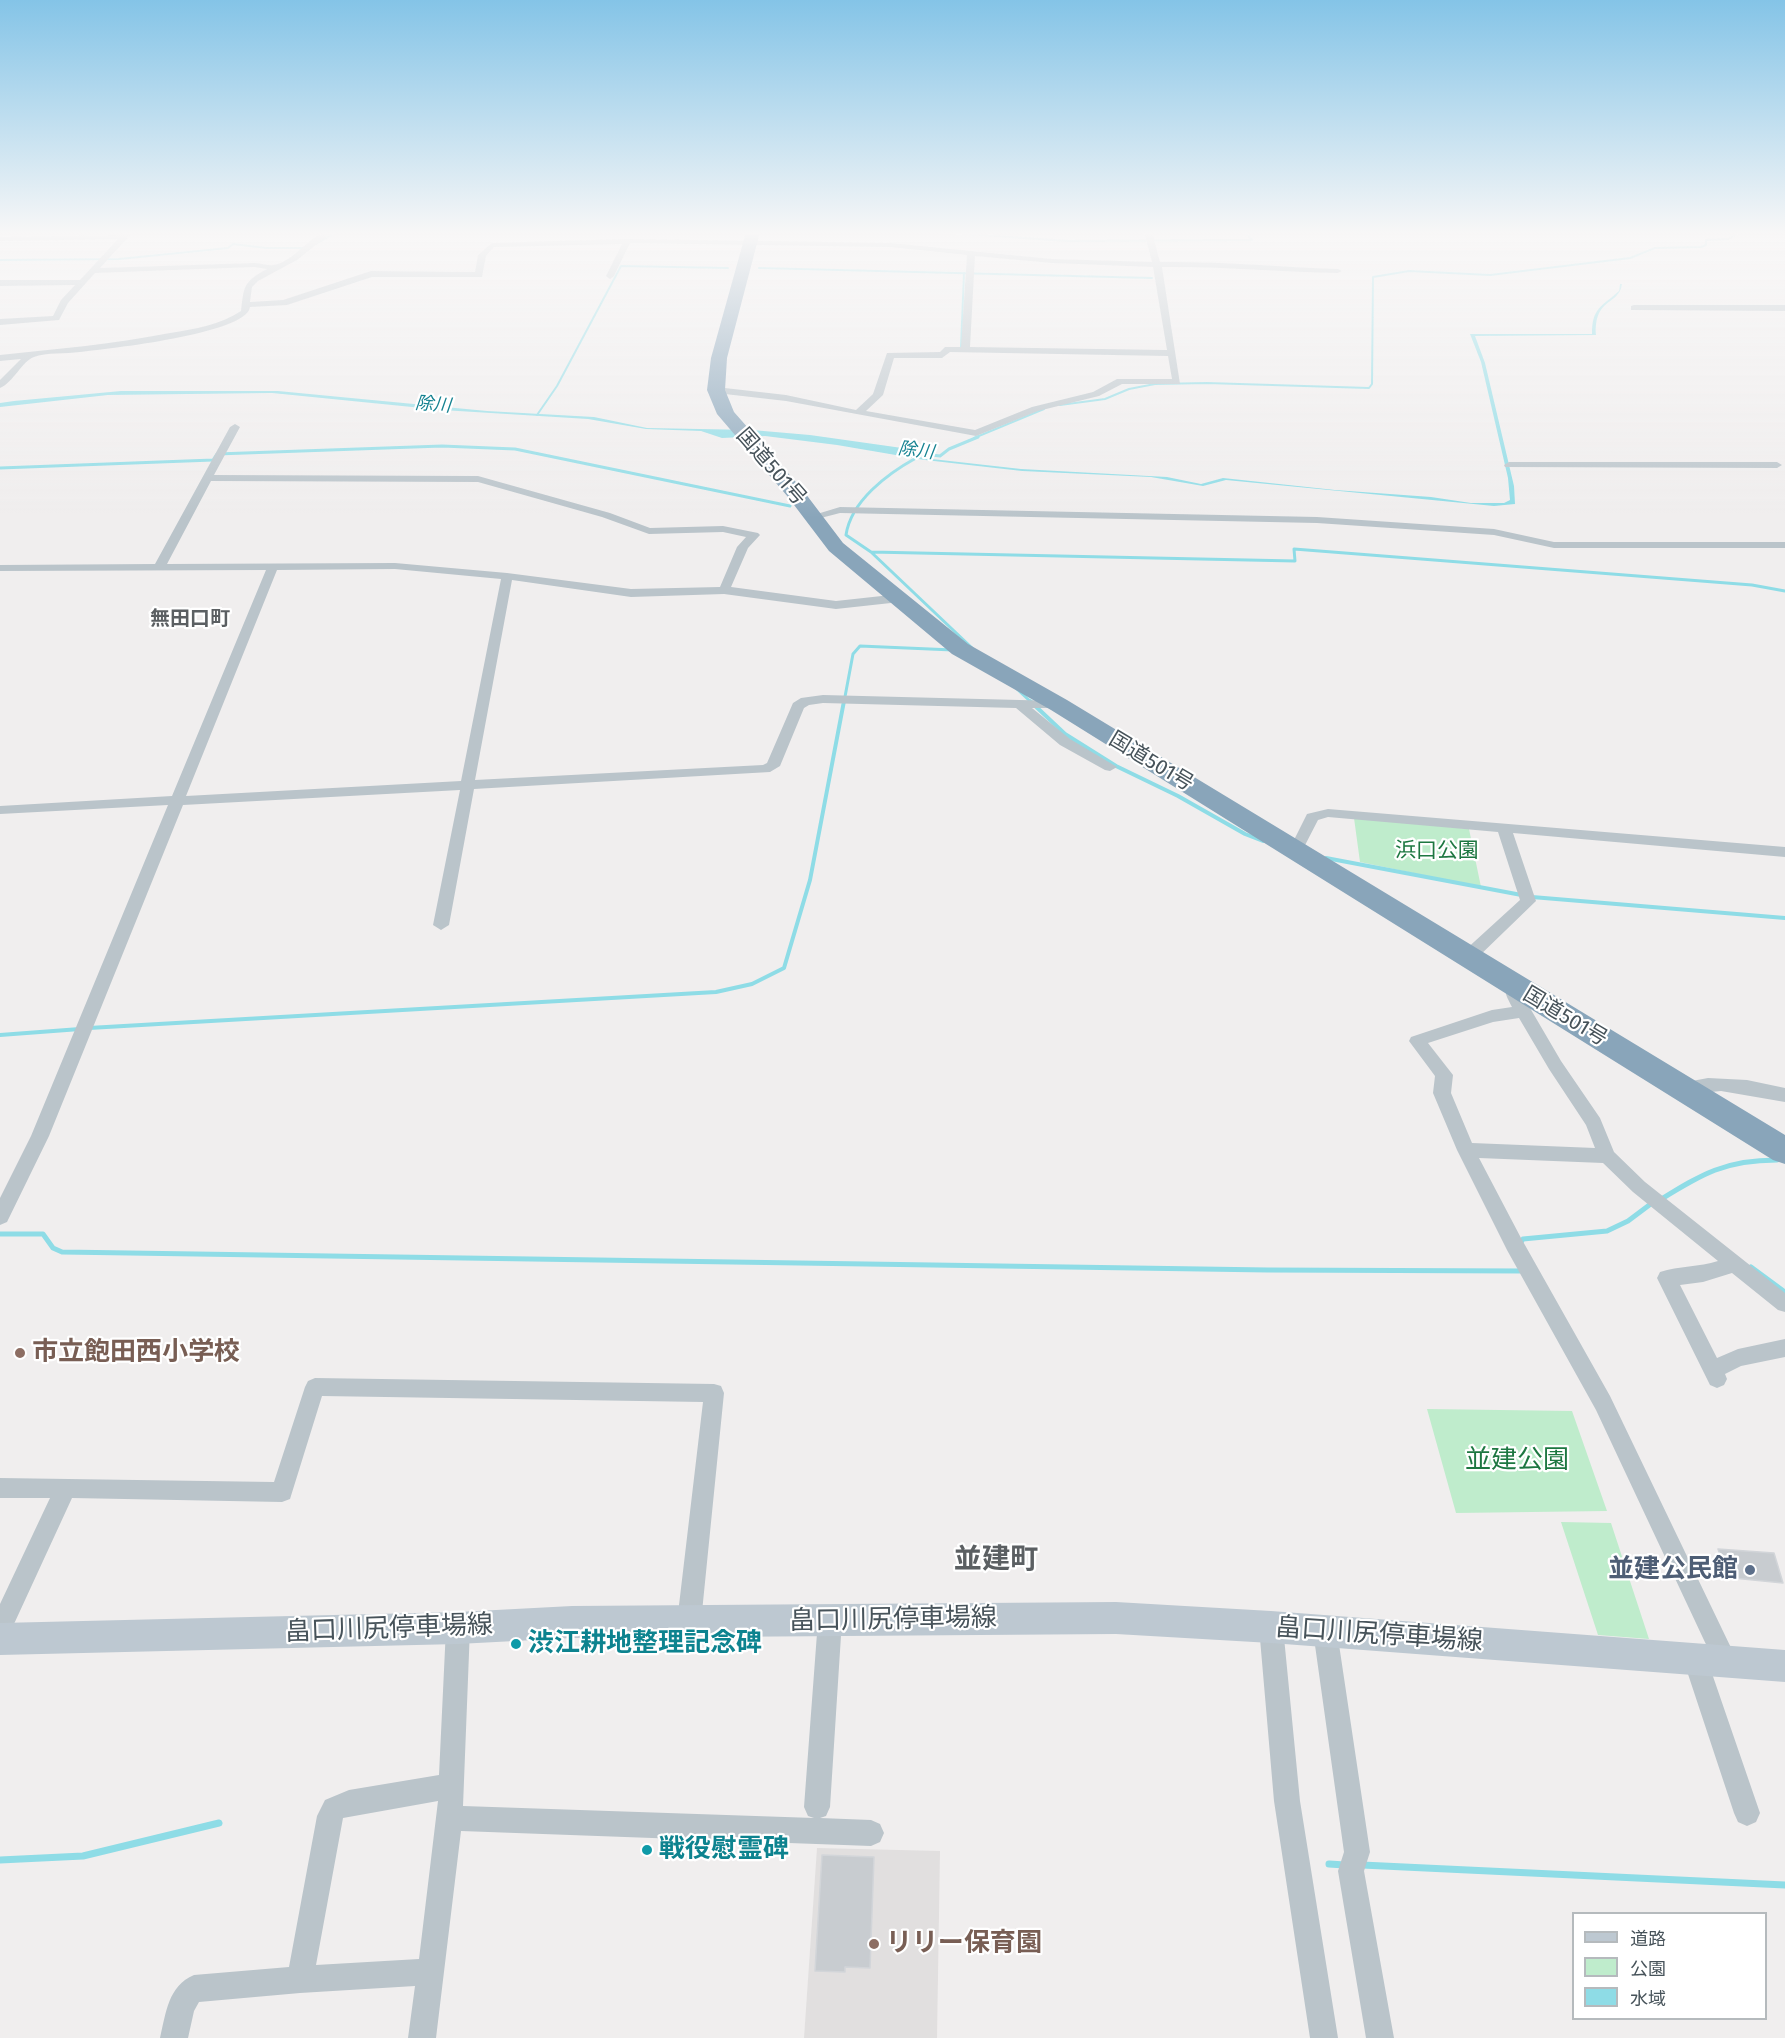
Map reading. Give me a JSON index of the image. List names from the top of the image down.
{
  "streets": {
    "highway": ["国道501号"],
    "main road": ["畠口川尻停車場線"]
  },
  "districts": ["無田口町", "並建町"],
  "water": ["除川"],
  "parks": ["浜口公園", "並建公園"],
  "places": [
    "市立飽田西小学校",
    "並建公民館",
    "渋江耕地整理記念碑",
    "戦役慰霊碑",
    "リリー保育園"
  ],
  "legend": ["道路", "公園", "水域"]
}
